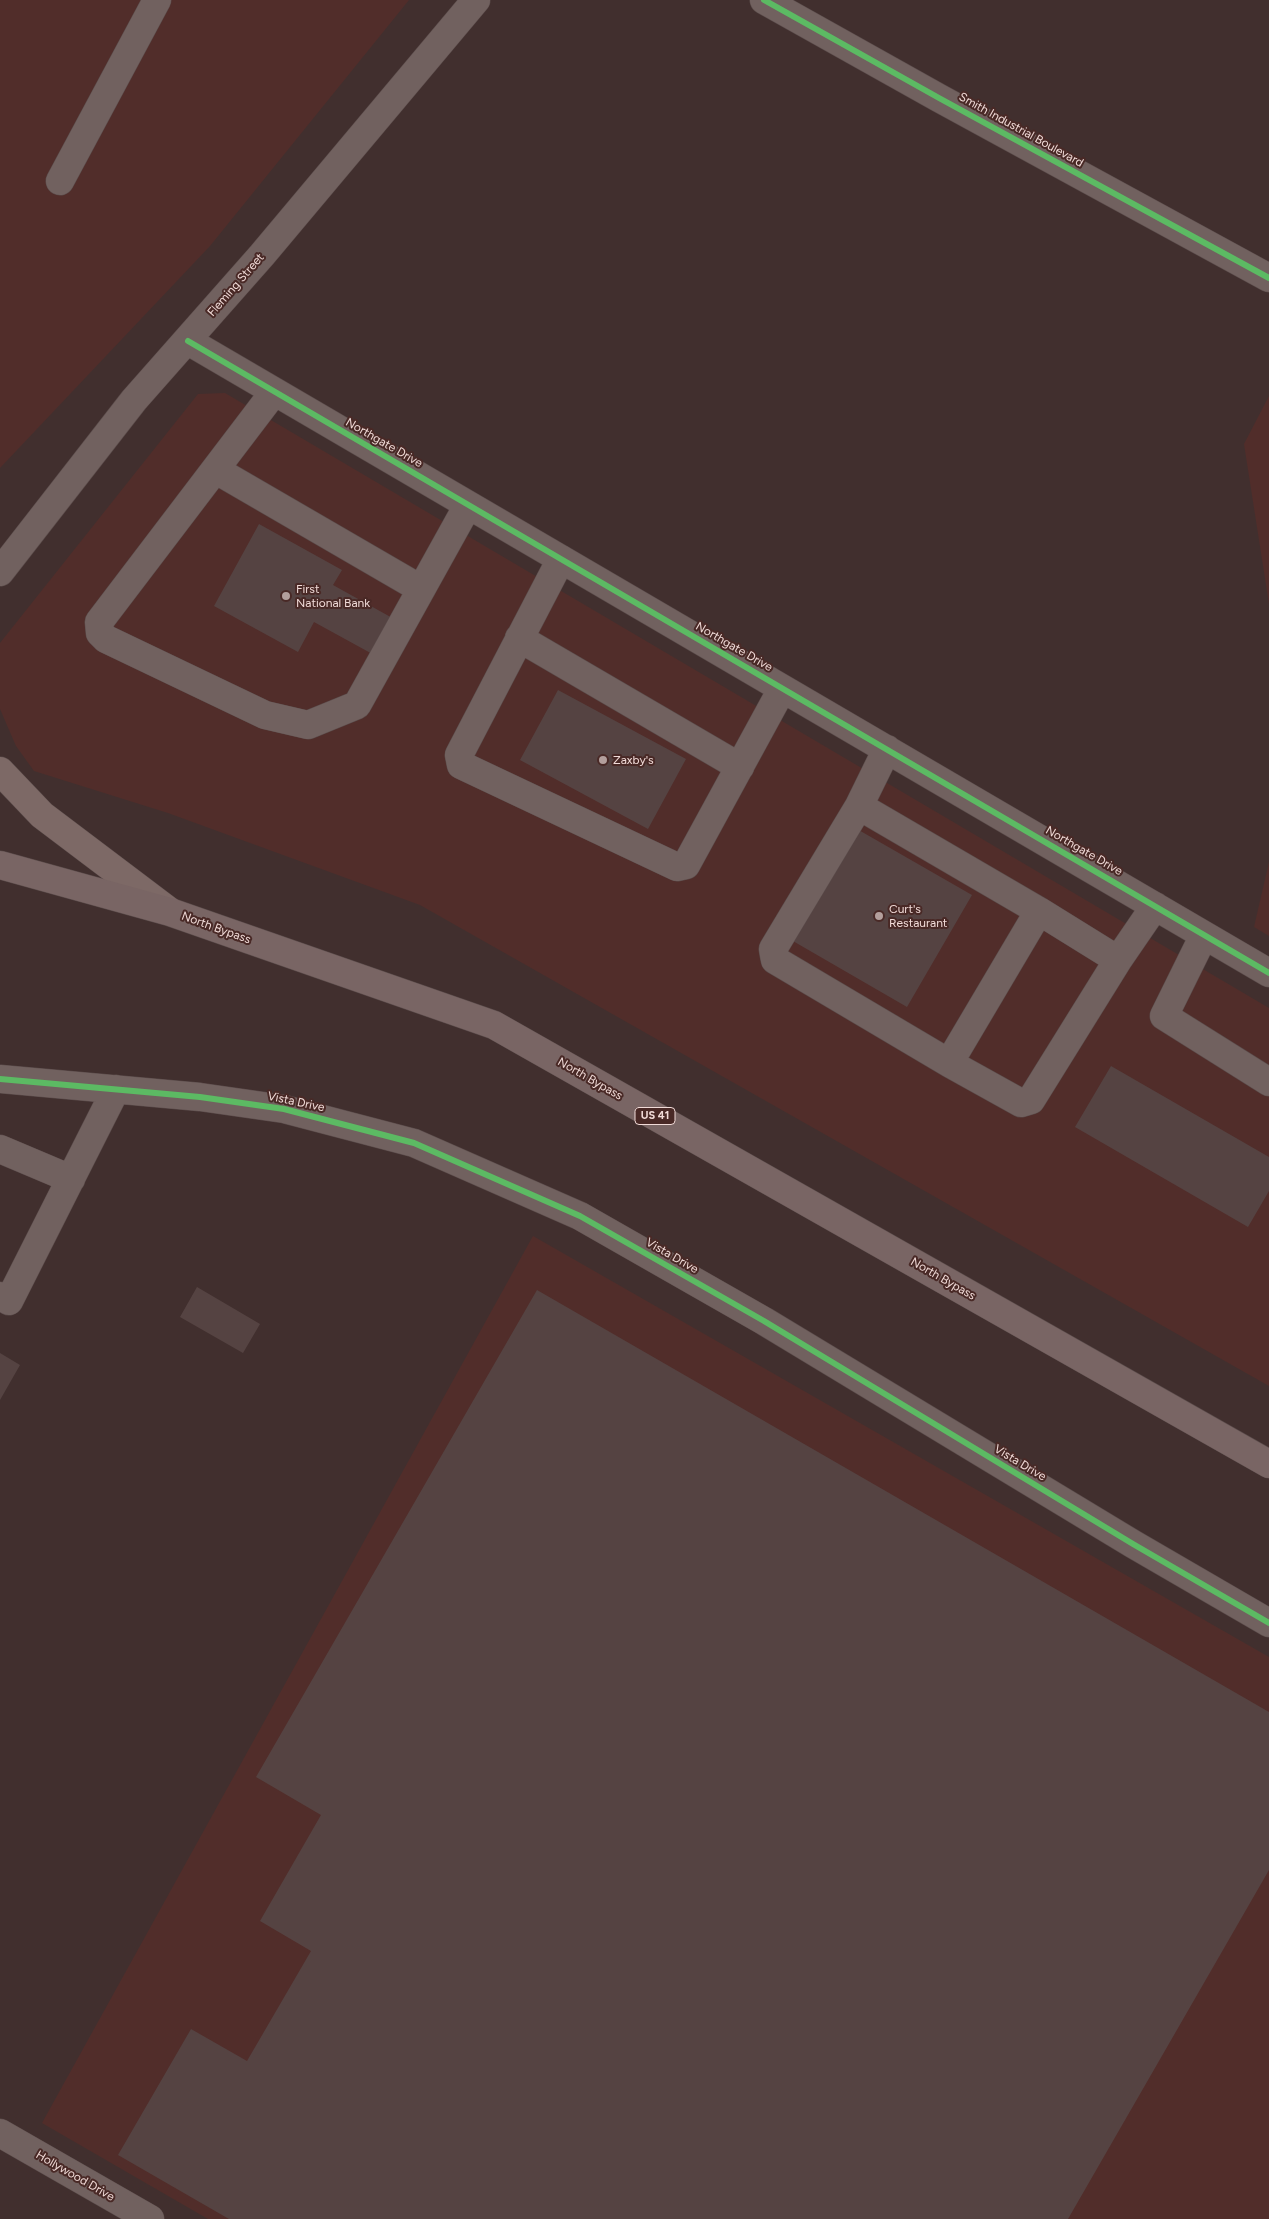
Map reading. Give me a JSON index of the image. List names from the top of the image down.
{
  "streets": {
    "highway": ["North Bypass", "US 41"],
    "street": [
      "Smith Industrial Boulevard",
      "Fleming Street",
      "Northgate Drive",
      "Vista Drive",
      "Hollywood Drive"
    ]
  },
  "crossings": [
    ["Fleming Street", "Northgate Drive"]
  ],
  "places": ["First National Bank", "Zaxby's", "Curt's Restaurant"]
}
